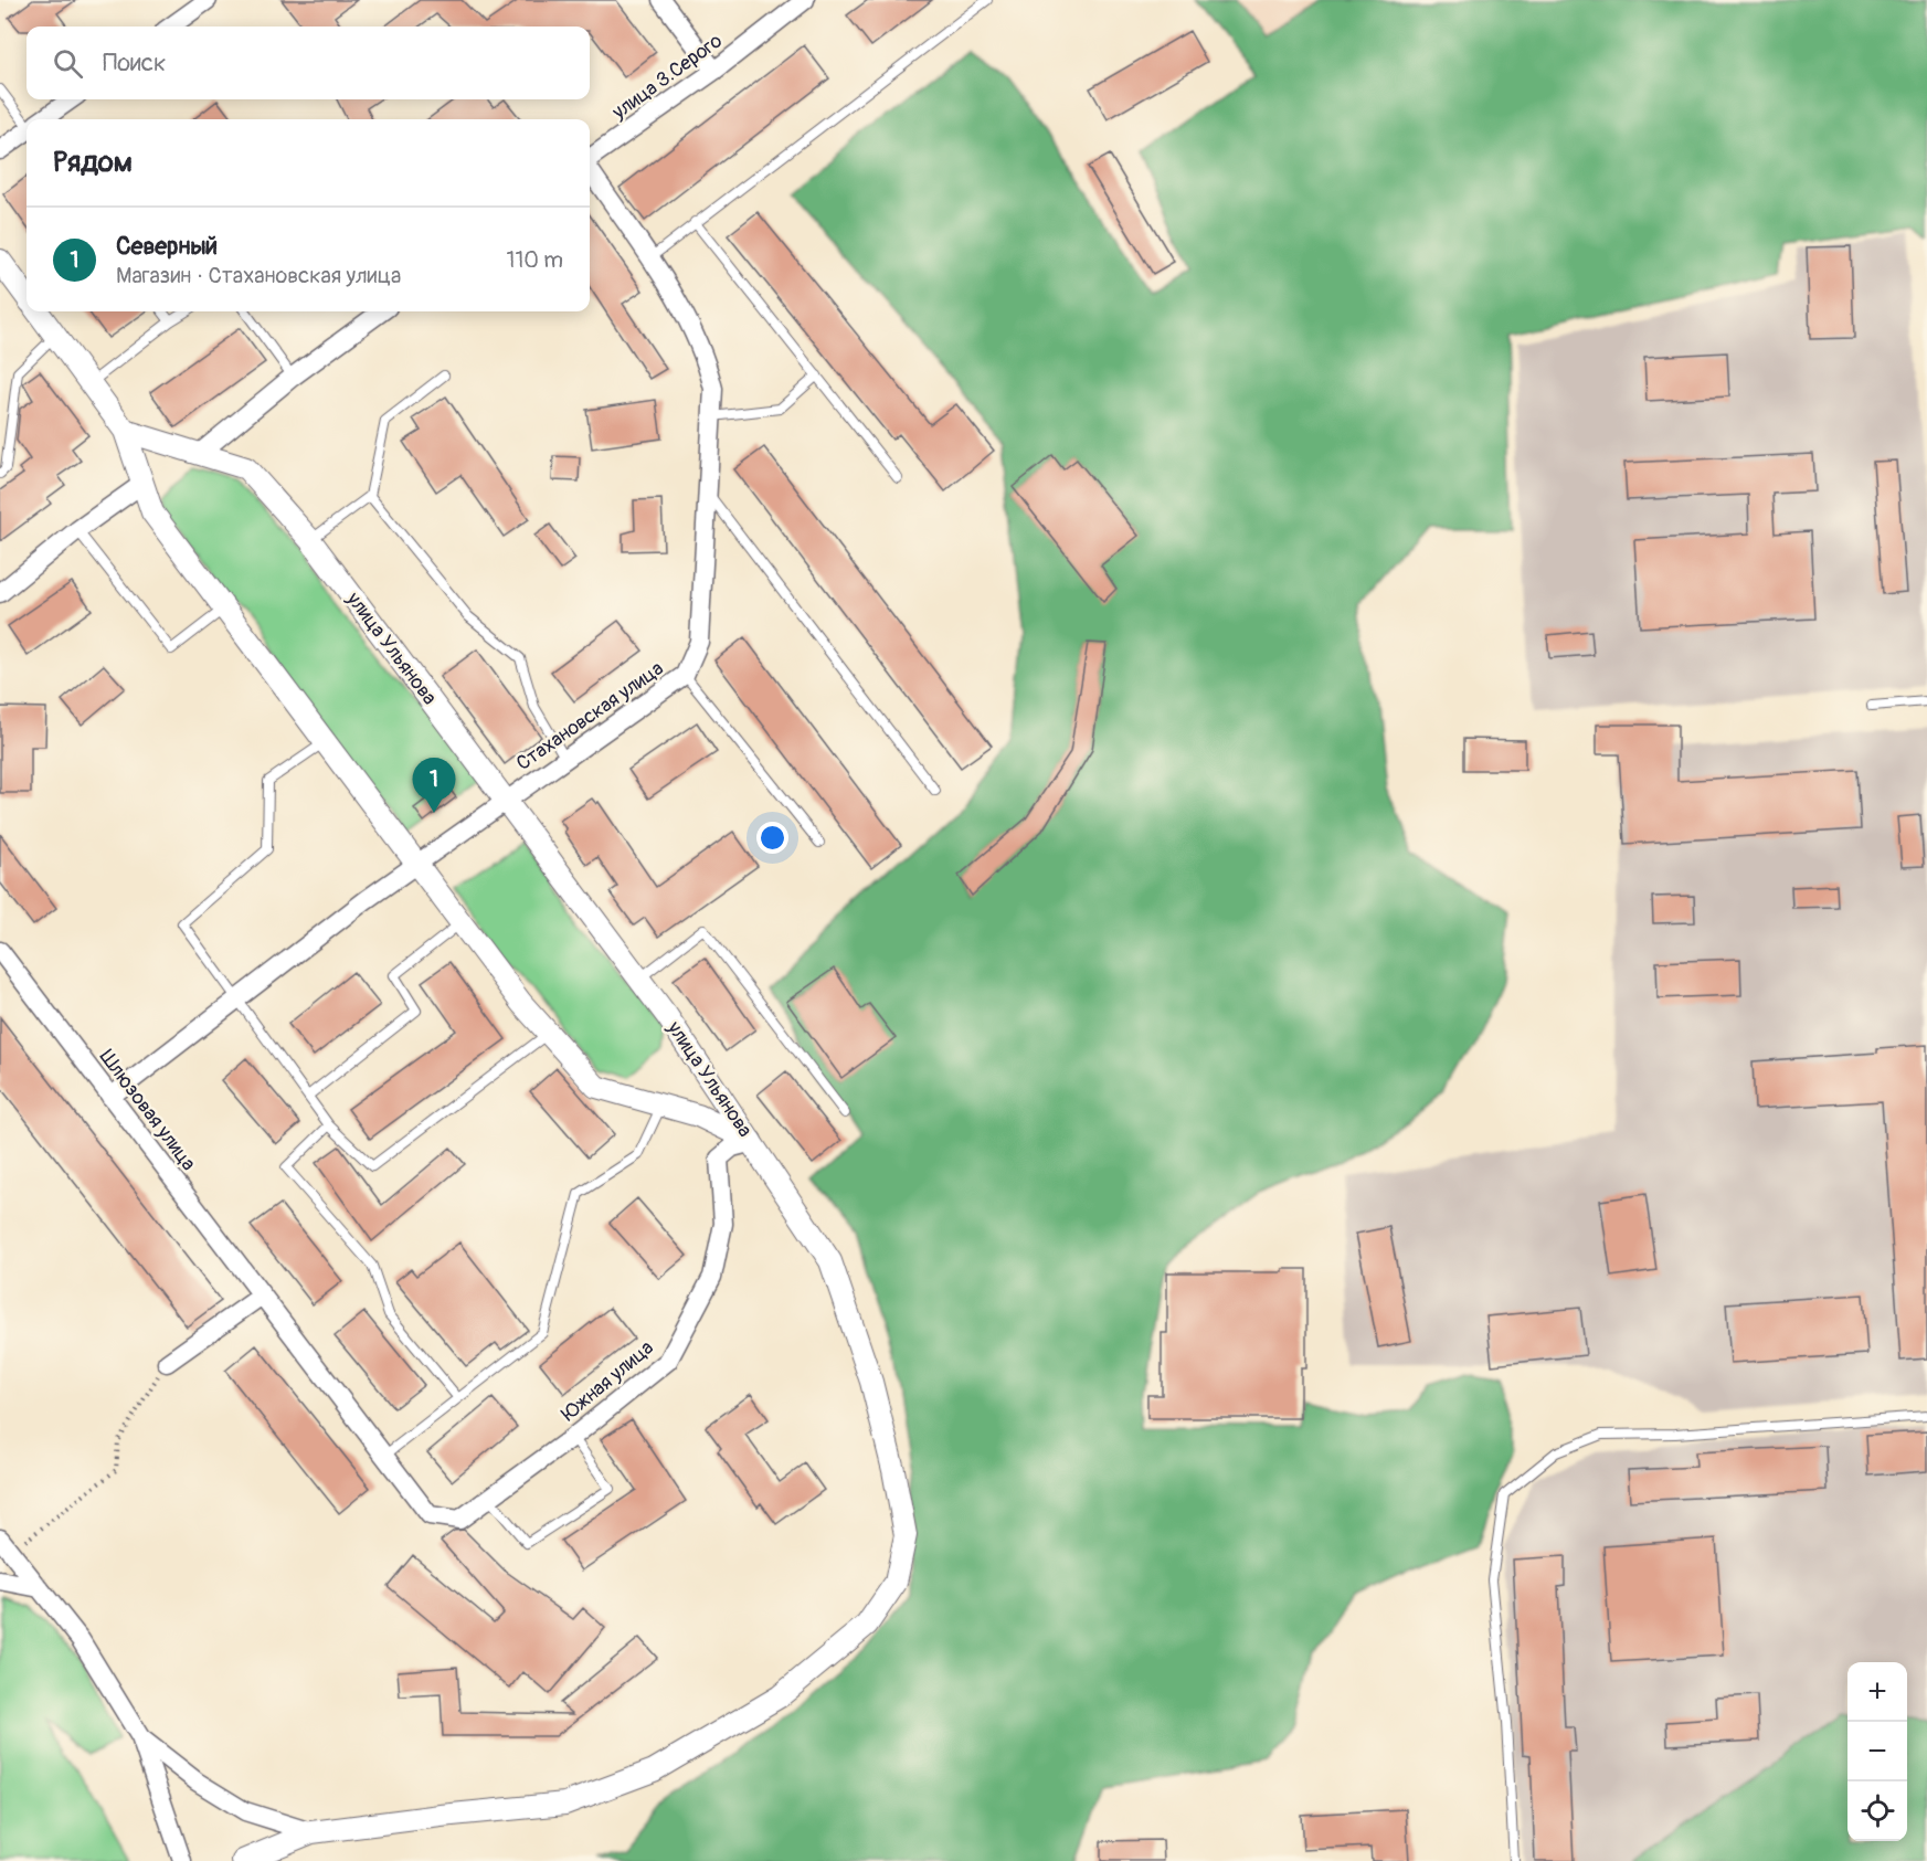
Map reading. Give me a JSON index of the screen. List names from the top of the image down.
{
  "streets": {
    "street": [
      "улица З.Серого",
      "улица Ульянова",
      "Стахановская улица",
      "Шлюзовая улица",
      "Южная улица"
    ]
  },
  "crossings": [
    ["улица Ульянова", "Стахановская улица"],
    ["улица Ульянова", "Южная улица"],
    ["Стахановская улица", "Шлюзовая улица"],
    ["Шлюзовая улица", "Южная улица"]
  ],
  "page": {
    "search": "Поиск",
    "heading": "Рядом",
    "list": [
      {
        "mark": "1",
        "name": "Северный",
        "note": "Магазин · Стахановская улица",
        "value": "110 m"
      }
    ],
    "pins": "1",
    "map_buttons": ["+", "−"]
  }
}
